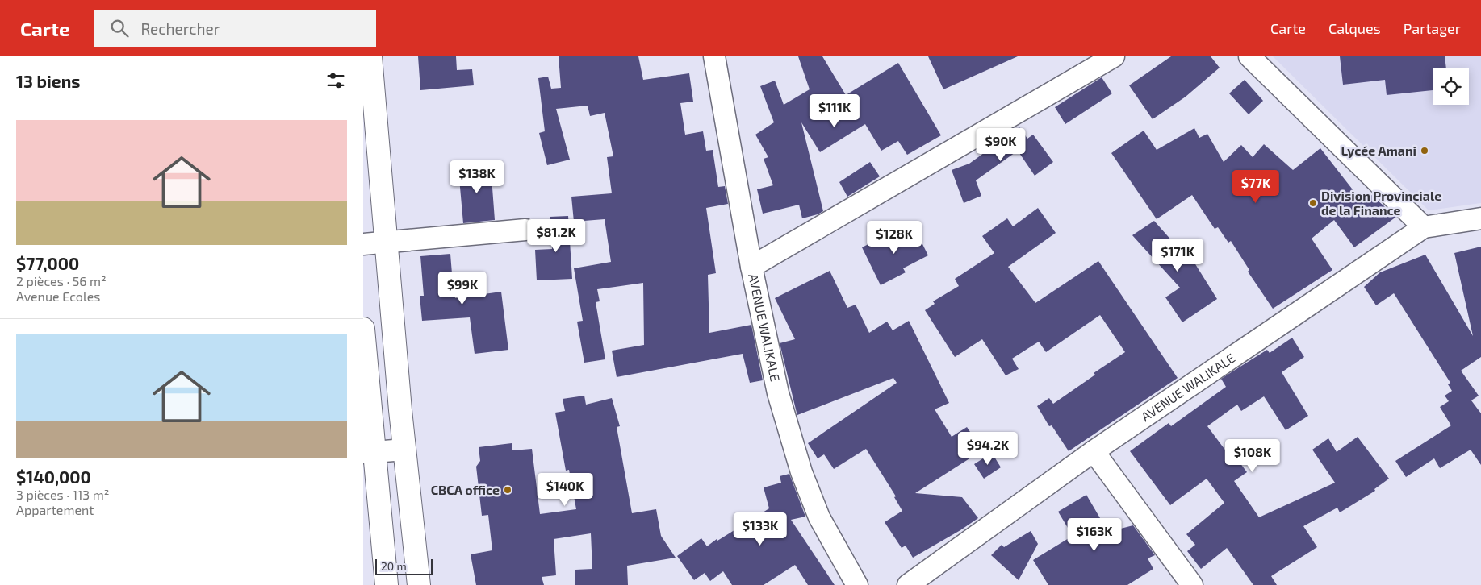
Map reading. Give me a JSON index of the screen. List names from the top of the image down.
{
  "streets": {
    "street": ["AVENUE WALIKALE"]
  },
  "places": ["Lycée Amani", "Division Provinciale de la Finance", "CBCA office"],
  "scale_bar": "20 m",
  "page": {
    "header": "Carte",
    "search": "Rechercher",
    "nav": ["Carte", "Calques", "Partager"],
    "heading": "13 biens",
    "price": [
      "$111K",
      "$90K",
      "$138K",
      "$77K",
      "$81.2K",
      "$128K",
      "$171K",
      "$99K",
      "$94.2K",
      "$108K",
      "$140K",
      "$133K",
      "$163K"
    ],
    "list": [
      {
        "name": "$77,000",
        "note": "2 pièces · 56 m² · Avenue Ecoles"
      },
      {
        "name": "$140,000",
        "note": "3 pièces · 113 m² · Appartement"
      }
    ],
    "scale": "20 m"
  }
}
